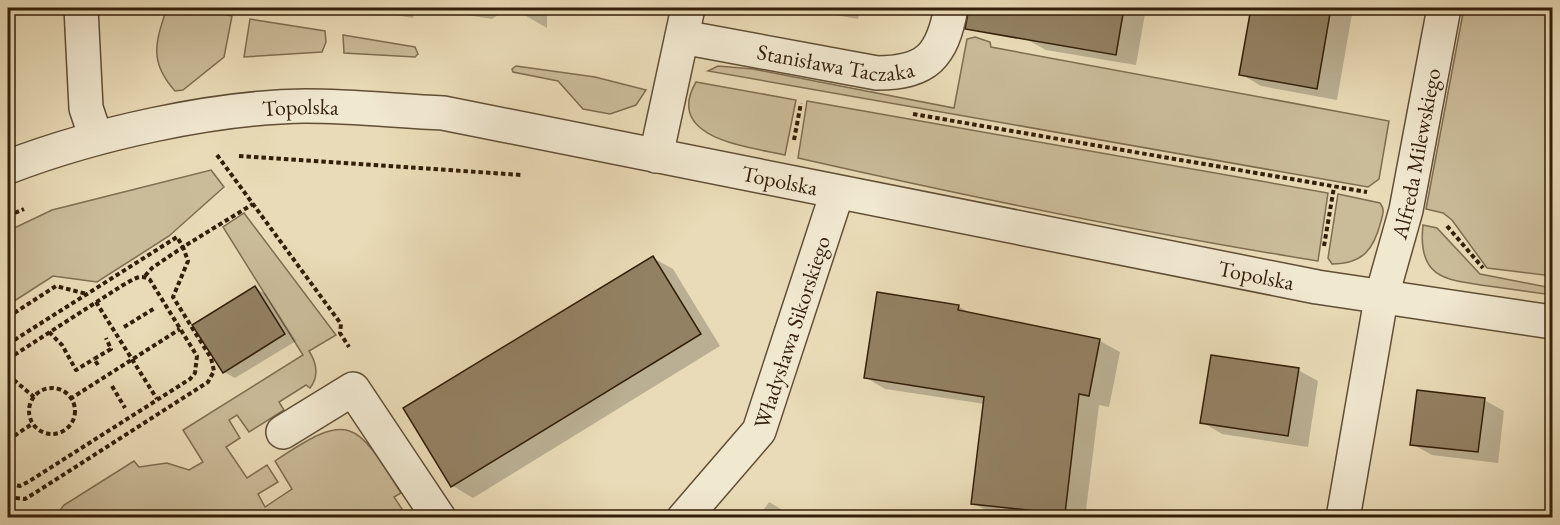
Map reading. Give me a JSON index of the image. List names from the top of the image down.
{
  "streets": {
    "street": [
      "Stanisława Taczaka",
      "Topolska",
      "Alfreda Milewskiego",
      "Władysława Sikorskiego"
    ]
  },
  "crossings": [
    ["Topolska", "Alfreda Milewskiego"],
    ["Topolska", "Władysława Sikorskiego"]
  ]
}
